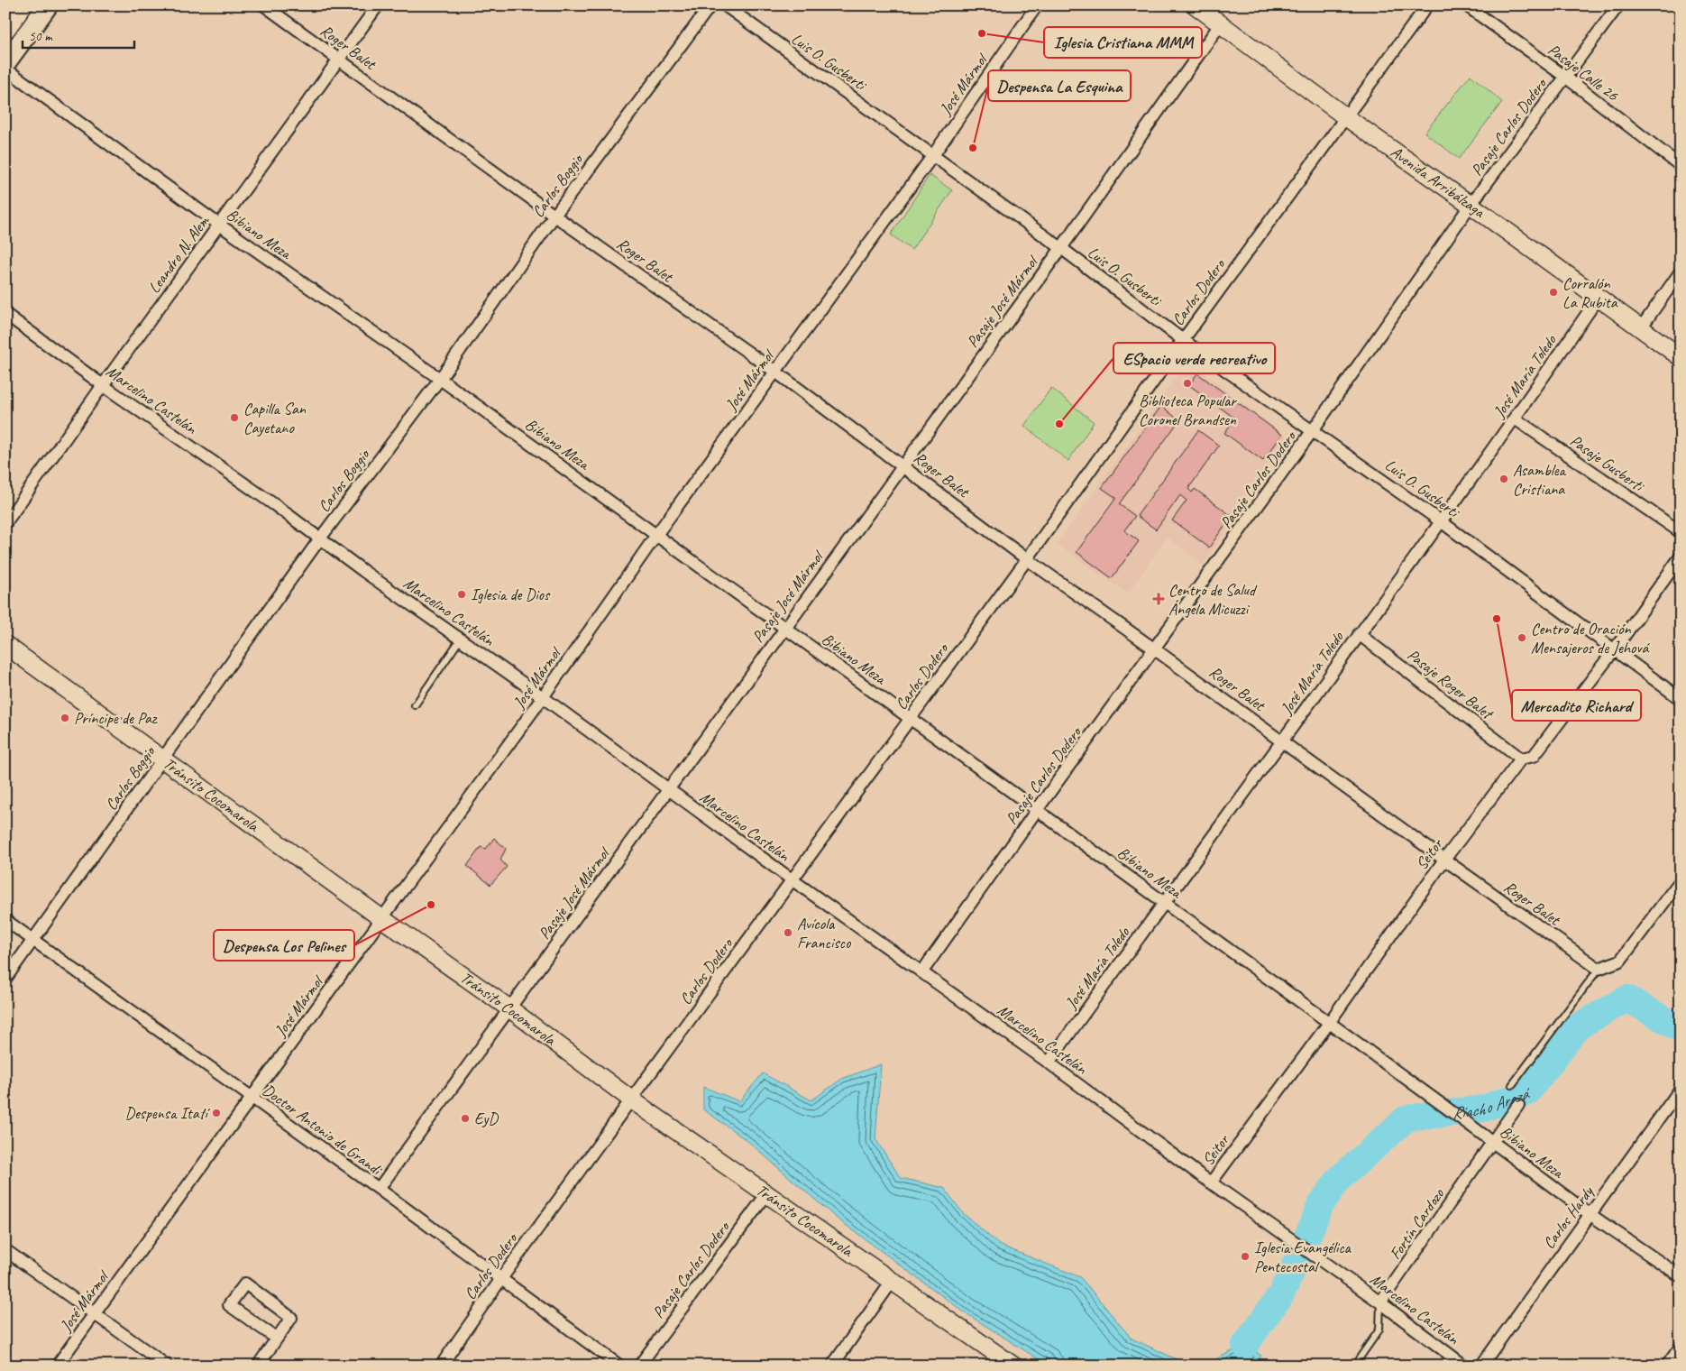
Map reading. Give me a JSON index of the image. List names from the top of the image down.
{
  "streets": {
    "street": [
      "Roger Balet",
      "Luis O. Gusberti",
      "Pasaje Calle 26",
      "José Mármol",
      "Pasaje Carlos Dodero",
      "Avenida Arribálzaga",
      "Carlos Boggio",
      "Bibiano Meza",
      "Leandro N. Alem",
      "Carlos Dodero",
      "Pasaje José Mármol",
      "José María Toledo",
      "Marcelino Castelán",
      "Pasaje Gusberti",
      "Pasaje Roger Balet",
      "Tránsito Cocomarola",
      "Seitor",
      "Doctor Antonio de Grandi",
      "Carlos Hardy",
      "Fortín Cardozo"
    ]
  },
  "crossings": [
    ["Roger Balet", "José Mármol"],
    ["Roger Balet", "Pasaje Carlos Dodero"],
    ["Roger Balet", "Carlos Boggio"],
    ["Roger Balet", "Leandro N. Alem"],
    ["Roger Balet", "Carlos Dodero"],
    ["Roger Balet", "Pasaje José Mármol"],
    ["Roger Balet", "José María Toledo"],
    ["Roger Balet", "Seitor"],
    ["Luis O. Gusberti", "José Mármol"],
    ["Luis O. Gusberti", "Pasaje Carlos Dodero"],
    ["Luis O. Gusberti", "Carlos Dodero"],
    ["Luis O. Gusberti", "Pasaje José Mármol"],
    ["Luis O. Gusberti", "José María Toledo"],
    ["Luis O. Gusberti", "Seitor"],
    ["Pasaje Calle 26", "Pasaje Carlos Dodero"],
    ["José Mármol", "Bibiano Meza"],
    ["José Mármol", "Marcelino Castelán"],
    ["José Mármol", "Tránsito Cocomarola"],
    ["José Mármol", "Doctor Antonio de Grandi"],
    ["Pasaje Carlos Dodero", "Avenida Arribálzaga"],
    ["Pasaje Carlos Dodero", "Bibiano Meza"],
    ["Pasaje Carlos Dodero", "Marcelino Castelán"],
    ["Pasaje Carlos Dodero", "Tránsito Cocomarola"],
    ["Avenida Arribálzaga", "Carlos Dodero"],
    ["Avenida Arribálzaga", "Pasaje José Mármol"],
    ["Avenida Arribálzaga", "José María Toledo"],
    ["Carlos Boggio", "Bibiano Meza"],
    ["Carlos Boggio", "Marcelino Castelán"],
    ["Carlos Boggio", "Tránsito Cocomarola"],
    ["Carlos Boggio", "Doctor Antonio de Grandi"],
    ["Bibiano Meza", "Leandro N. Alem"],
    ["Bibiano Meza", "Carlos Dodero"],
    ["Bibiano Meza", "Pasaje José Mármol"],
    ["Bibiano Meza", "José María Toledo"],
    ["Bibiano Meza", "Seitor"],
    ["Bibiano Meza", "Carlos Hardy"],
    ["Bibiano Meza", "Fortín Cardozo"],
    ["Leandro N. Alem", "Marcelino Castelán"],
    ["Carlos Dodero", "Marcelino Castelán"],
    ["Carlos Dodero", "Tránsito Cocomarola"],
    ["Carlos Dodero", "Doctor Antonio de Grandi"],
    ["Pasaje José Mármol", "Marcelino Castelán"],
    ["Pasaje José Mármol", "Tránsito Cocomarola"],
    ["Pasaje José Mármol", "Doctor Antonio de Grandi"],
    ["José María Toledo", "Marcelino Castelán"],
    ["José María Toledo", "Pasaje Gusberti"],
    ["José María Toledo", "Pasaje Roger Balet"],
    ["Marcelino Castelán", "Seitor"],
    ["Marcelino Castelán", "Fortín Cardozo"],
    ["Pasaje Roger Balet", "Seitor"]
  ],
  "water": ["Riacho Arazá"],
  "places": {
    "other": [
      "Iglesia Cristiana MMM",
      "Despensa La Esquina",
      "Corralón La Rubita",
      "Biblioteca Popular Coronel Brandsen",
      "Capilla San Cayetano",
      "ESpacio verde recreativo",
      "Asamblea Cristiana",
      "Iglesia de Dios",
      "Mercadito Richard",
      "Centro de Oración Mensajeros de Jehová",
      "Príncipe de Paz",
      "Despensa Los Pelines",
      "Avícola Francisco",
      "Despensa Itatí",
      "EyD",
      "Iglesia Evangélica Pentecostal"
    ],
    "health": ["Centro de Salud Ángela Micuzzi"]
  },
  "scale_bar": "50 m"
}
